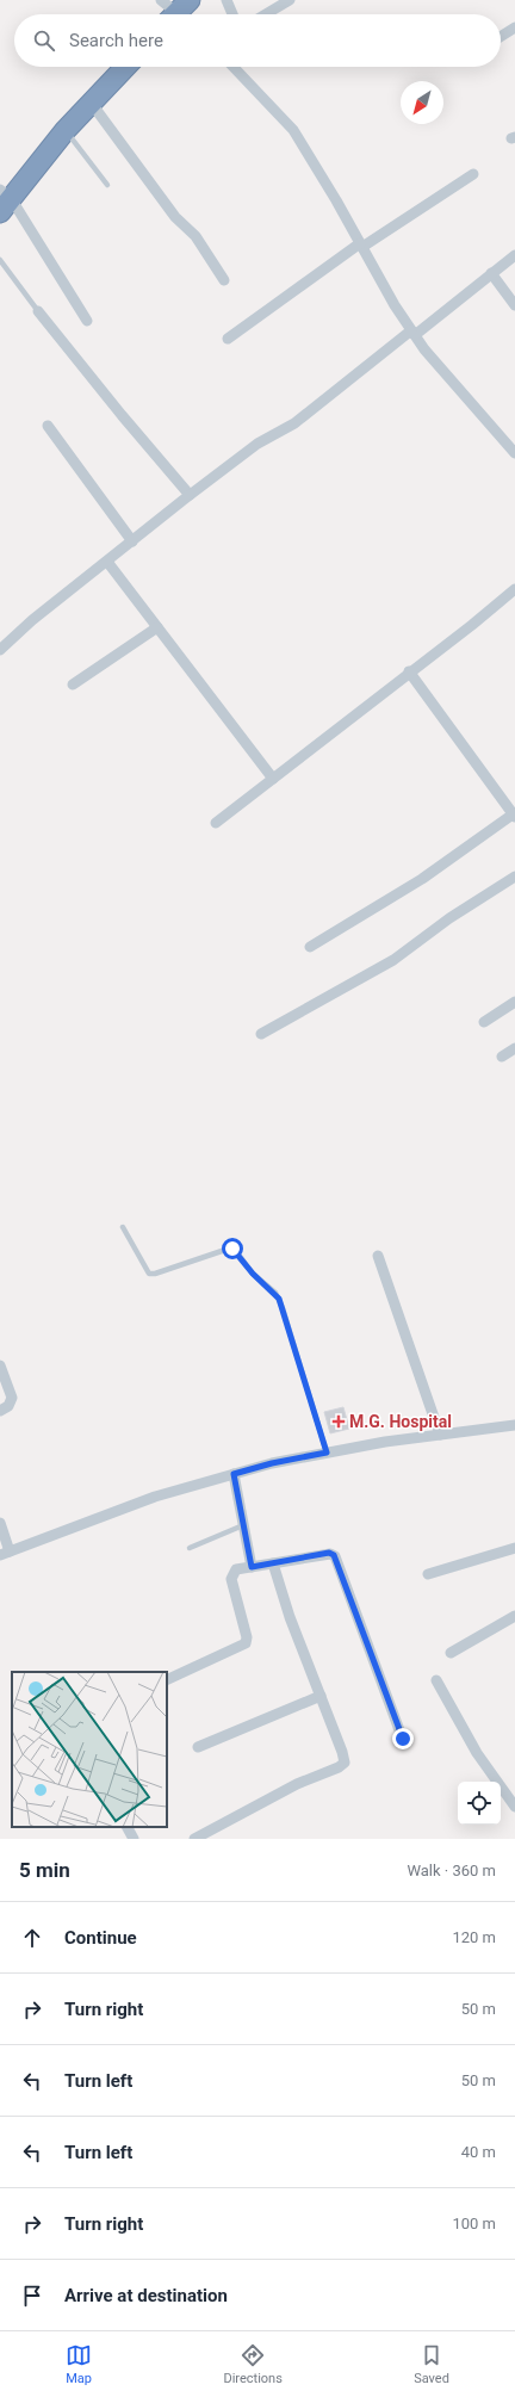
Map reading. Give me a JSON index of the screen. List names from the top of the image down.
{
  "places": {
    "health": ["M.G. Hospital"]
  },
  "north": "bottom left",
  "page": {
    "search": "Search here",
    "heading": ["5 min", "Walk · 360 m"],
    "list": [
      ["Continue", "120 m"],
      ["Turn right", "50 m"],
      ["Turn left", "50 m"],
      ["Turn left", "40 m"],
      ["Turn right", "100 m"],
      "Arrive at destination"
    ],
    "nav": ["Map", "Directions", "Saved"]
  }
}
